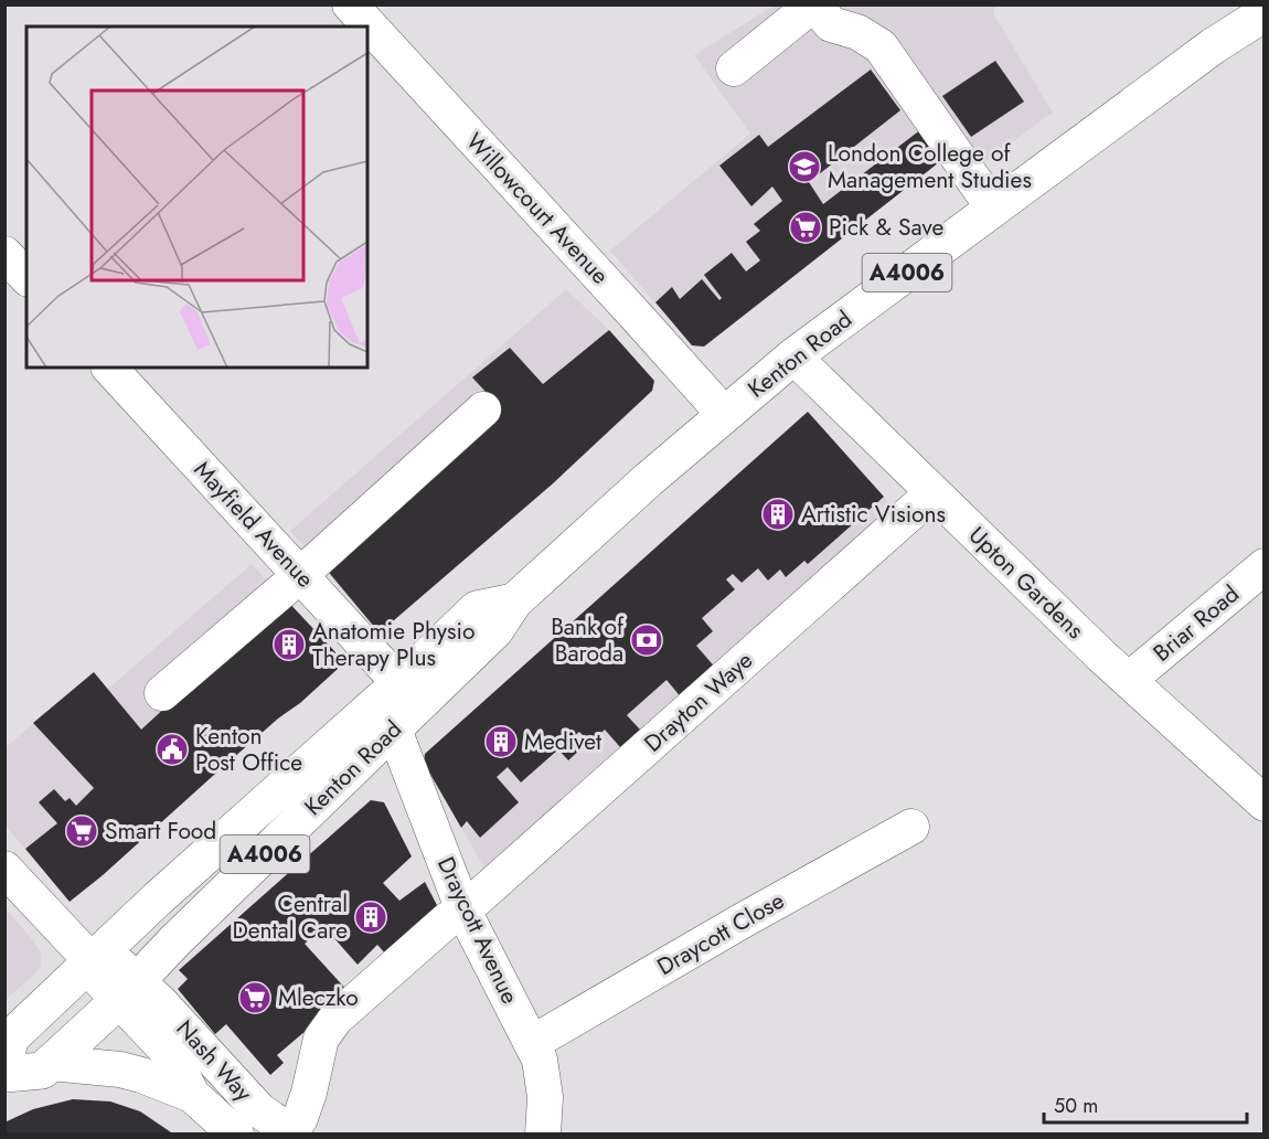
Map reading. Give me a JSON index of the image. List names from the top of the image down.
{
  "streets": {
    "main road": ["A4006", "Kenton Road"],
    "street": [
      "Willowcourt Avenue",
      "Mayfield Avenue",
      "Upton Gardens",
      "Briar Road",
      "Drayton Waye",
      "Draycott Avenue",
      "Draycott Close",
      "Nash Way"
    ]
  },
  "crossings": [
    ["Willowcourt Avenue", "Kenton Road"],
    ["Kenton Road", "Mayfield Avenue"],
    ["Kenton Road", "Upton Gardens"],
    ["Kenton Road", "Draycott Avenue"],
    ["Kenton Road", "Nash Way"],
    ["Upton Gardens", "Briar Road"],
    ["Upton Gardens", "Drayton Waye"],
    ["Drayton Waye", "Draycott Avenue"],
    ["Drayton Waye", "Nash Way"],
    ["Draycott Avenue", "Draycott Close"]
  ],
  "places": {
    "school or university": ["London College of Management Studies"],
    "supermarket": ["Pick & Save", "Smart Food", "Mleczko"],
    "building": [
      "Artistic Visions",
      "Anatomie Physio Therapy Plus",
      "Medivet",
      "Central Dental Care"
    ],
    "bank": ["Bank of Baroda"],
    "public building": ["Kenton Post Office"]
  },
  "scale_bar": "50 m"
}
